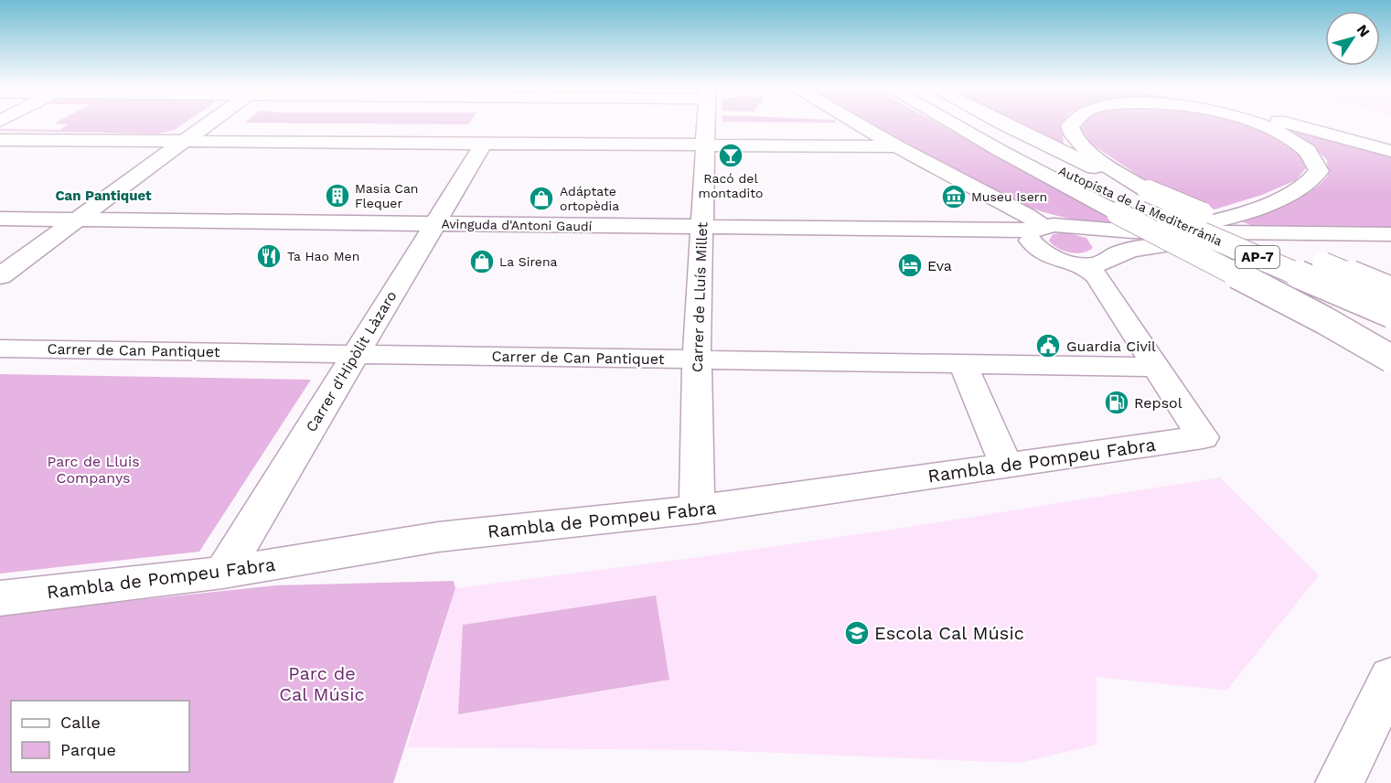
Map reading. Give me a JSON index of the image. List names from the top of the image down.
{
  "streets": {
    "main road": [
      "Autopista de la Mediterrània",
      "Avinguda d'Antoni Gaudí",
      "AP-7",
      "Carrer de Lluís Millet",
      "Carrer de Can Pantiquet",
      "Carrer d'Hipòlit Làzaro",
      "Rambla de Pompeu Fabra"
    ]
  },
  "crossings": [
    ["Avinguda d'Antoni Gaudí", "Carrer de Lluís Millet"],
    ["Avinguda d'Antoni Gaudí", "Carrer d'Hipòlit Làzaro"],
    ["Carrer de Lluís Millet", "Carrer de Can Pantiquet"],
    ["Carrer de Lluís Millet", "Rambla de Pompeu Fabra"],
    ["Carrer de Can Pantiquet", "Carrer d'Hipòlit Làzaro"],
    ["Carrer de Can Pantiquet", "Rambla de Pompeu Fabra"],
    ["Carrer d'Hipòlit Làzaro", "Rambla de Pompeu Fabra"]
  ],
  "districts": ["Can Pantiquet"],
  "parks": ["Parc de Lluis Companys", "Parc de Cal Músic"],
  "places": {
    "bar": ["Racó del montadito"],
    "building": ["Masia Can Flequer"],
    "museum": ["Museu Isern"],
    "shop": ["Adáptate ortopèdia", "La Sirena"],
    "restaurant": ["Ta Hao Men"],
    "hotel": ["Eva"],
    "public building": ["Guardia Civil"],
    "fuel station": ["Repsol"],
    "school or university": ["Escola Cal Músic"]
  },
  "legend": ["Calle", "Parque"],
  "north": "top right"
}
